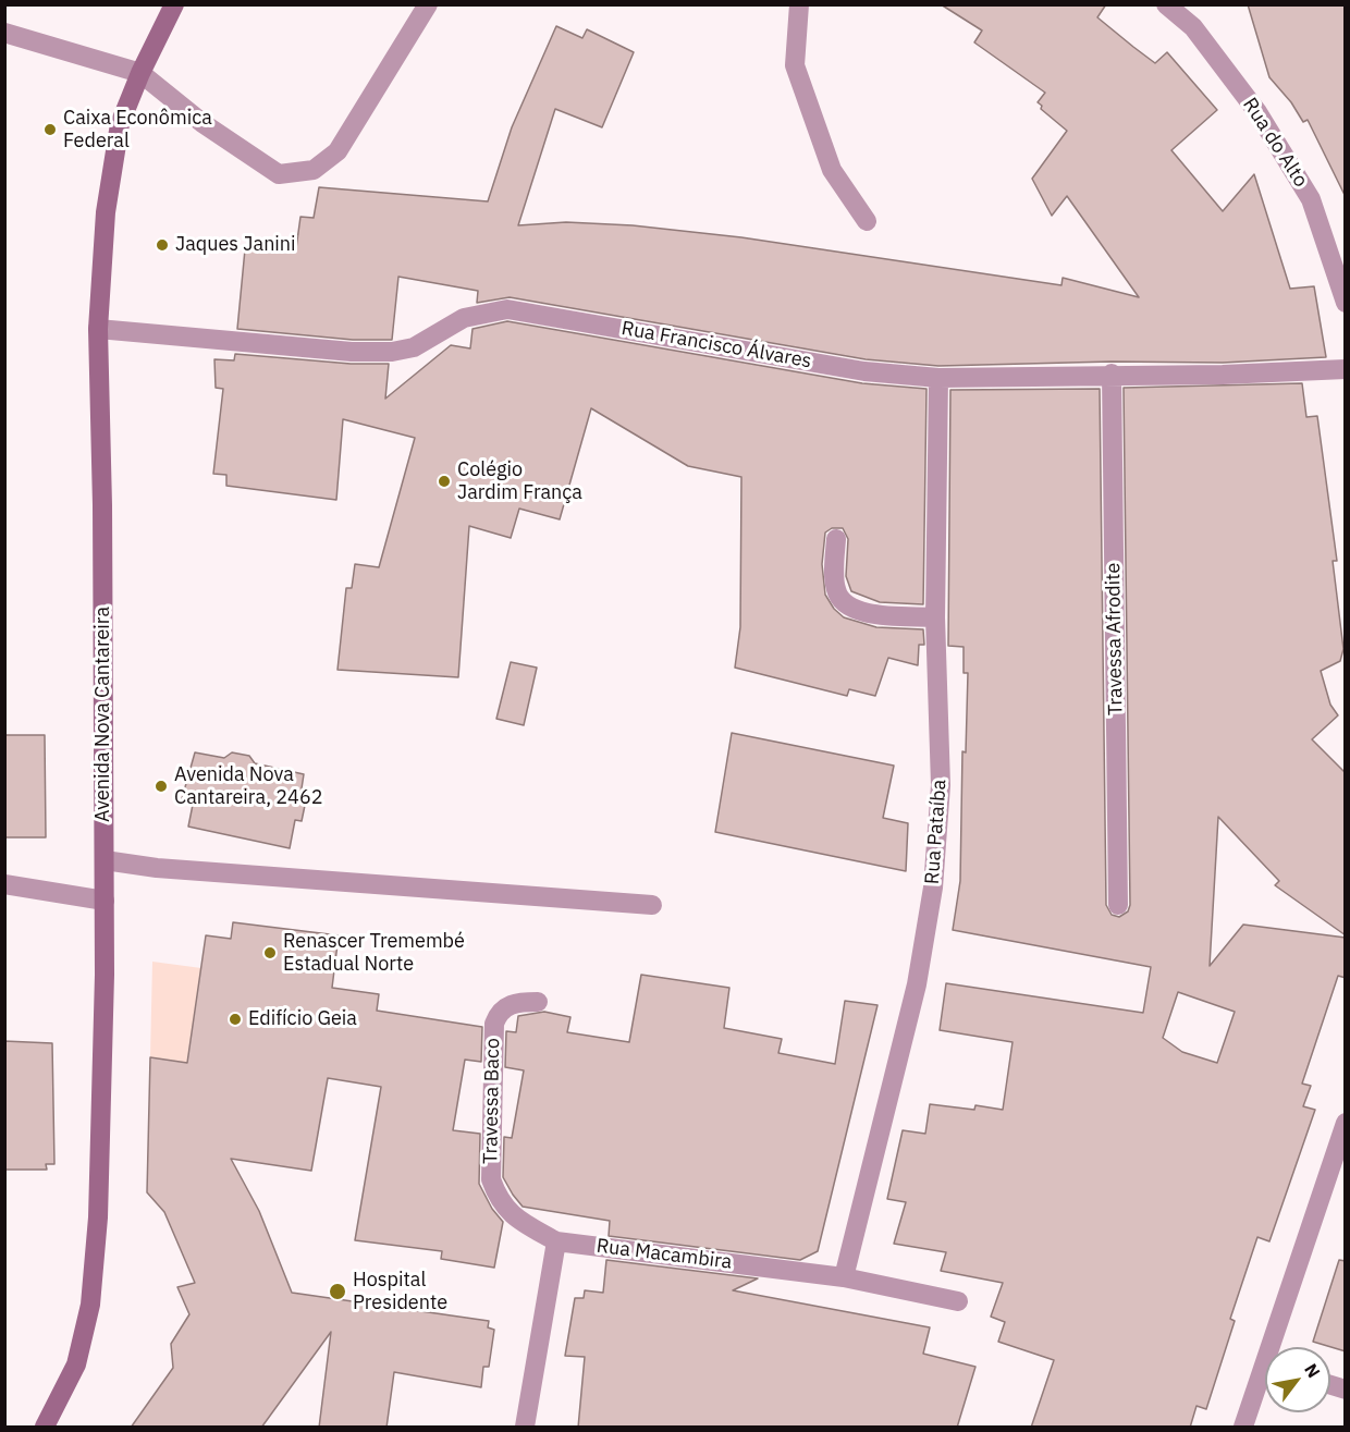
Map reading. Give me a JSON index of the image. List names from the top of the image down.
{
  "streets": {
    "main road": ["Avenida Nova Cantareira"],
    "street": [
      "Rua do Alto",
      "Rua Francisco Álvares",
      "Travessa Afrodite",
      "Rua Pataíba",
      "Travessa Baco",
      "Rua Macambira"
    ]
  },
  "crossings": [
    ["Rua Francisco Álvares", "Travessa Afrodite"],
    ["Rua Francisco Álvares", "Avenida Nova Cantareira"],
    ["Rua Francisco Álvares", "Rua Pataíba"],
    ["Rua Pataíba", "Rua Macambira"],
    ["Travessa Baco", "Rua Macambira"]
  ],
  "places": [
    "Caixa Econômica Federal",
    "Jaques Janini",
    "Colégio Jardim França",
    "Avenida Nova Cantareira, 2462",
    "Renascer Tremembé Estadual Norte",
    "Edifício Geia",
    "Hospital Presidente"
  ],
  "north": "top right"
}
